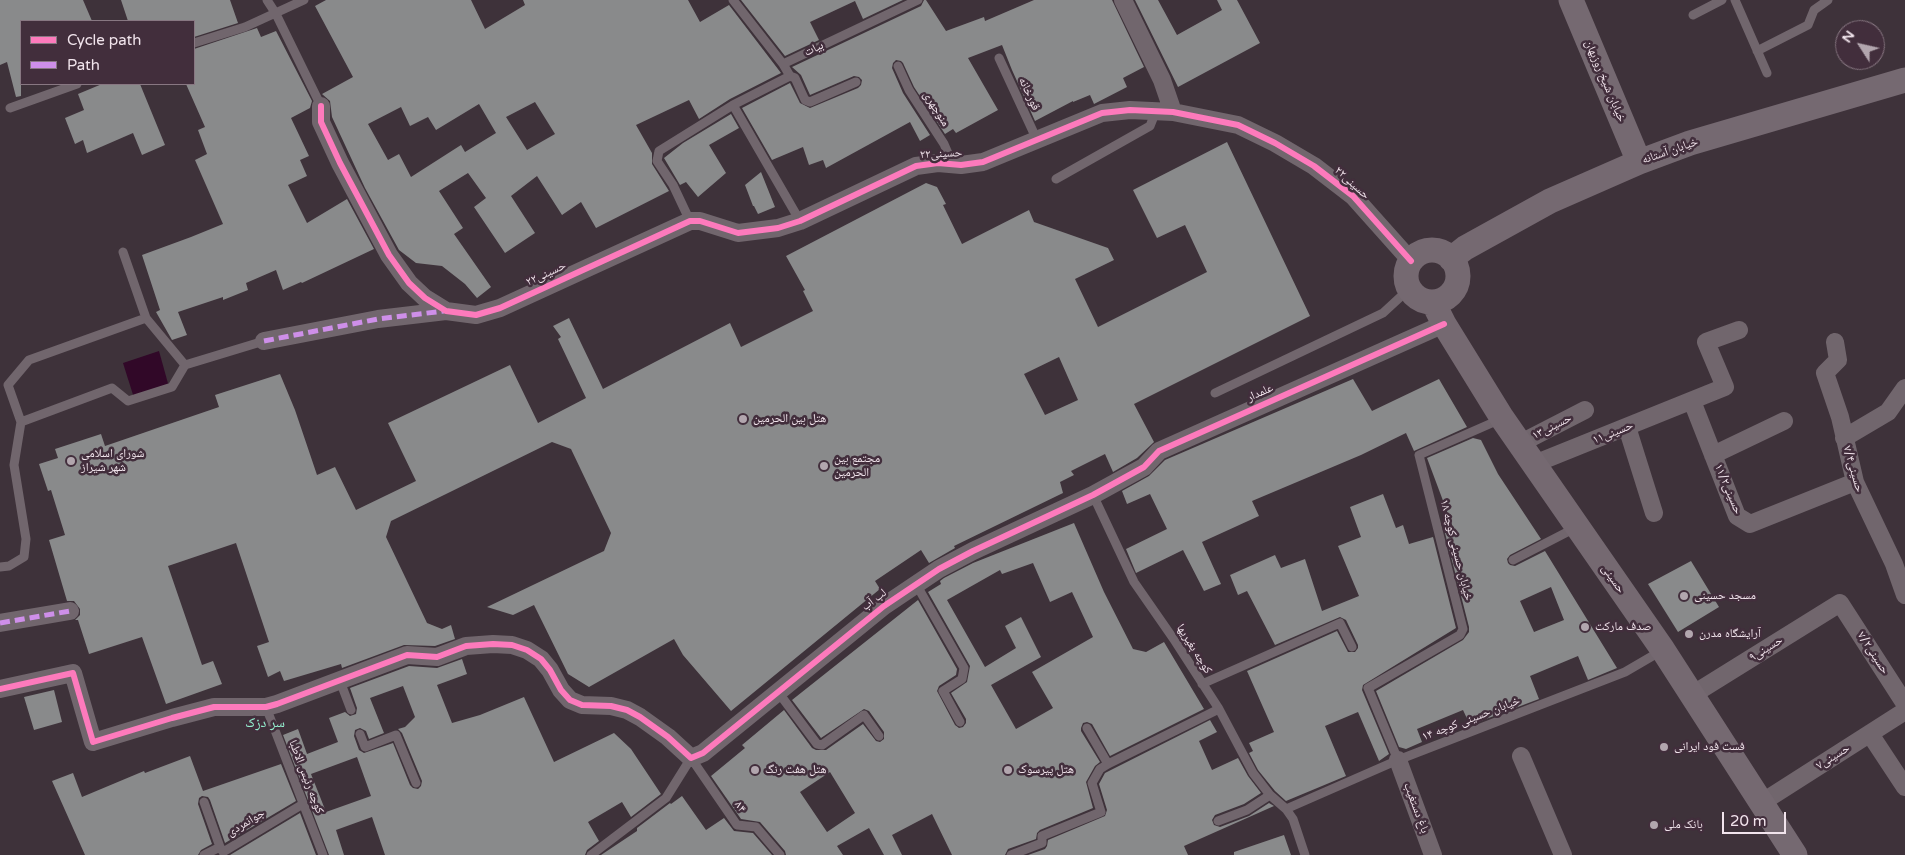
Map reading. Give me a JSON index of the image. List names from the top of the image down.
{
  "streets": {
    "street": [
      "خیابان شیخ روزبهان",
      "خیابان آستانه",
      "حسینی۲۲",
      "علمدار",
      "حسینی۱۳",
      "حسینی۱۱",
      "حسینی۷/۴",
      "حسینی۱۱/۲",
      "حسینی",
      "لب آب",
      "حسینی۹",
      "حسینی۷/۲",
      "حسینی۷",
      "باغ دستغیب"
    ],
    "lane": [
      "بیات",
      "قورخانه",
      "منوچهری",
      "خیابان حسینی کوچه ۱۸",
      "کوچه بغیریها",
      "خیابان حسینی کوچه ۱۴",
      "کوچه رئیس الاطبا",
      "۸۴",
      "جوانمردی"
    ]
  },
  "crossings": [
    ["خیابان شیخ روزبهان", "خیابان آستانه"],
    ["قورخانه", "حسینی۲۲"],
    ["منوچهری", "حسینی۲۲"],
    ["خیابان آستانه", "حسینی۲۲"],
    ["خیابان آستانه", "حسینی"],
    ["حسینی۲۲", "حسینی"],
    ["علمدار", "حسینی"],
    ["علمدار", "لب آب"],
    ["علمدار", "کوچه بغیریها"],
    ["حسینی۱۳", "حسینی"],
    ["حسینی۱۱", "حسینی۱۱/۲"],
    ["حسینی۱۱", "حسینی"],
    ["حسینی۷/۴", "حسینی۱۱/۲"],
    ["خیابان حسینی کوچه ۱۸", "حسینی"],
    ["خیابان حسینی کوچه ۱۸", "خیابان حسینی کوچه ۱۴"],
    ["خیابان حسینی کوچه ۱۸", "باغ دستغیب"],
    ["حسینی", "حسینی۹"],
    ["حسینی", "خیابان حسینی کوچه ۱۴"],
    ["حسینی", "حسینی۷"],
    ["لب آب", "کوچه بغیریها"],
    ["لب آب", "۸۴"],
    ["کوچه بغیریها", "خیابان حسینی کوچه ۱۴"],
    ["حسینی۹", "حسینی۷/۲"],
    ["خیابان حسینی کوچه ۱۴", "باغ دستغیب"],
    ["کوچه رئیس الاطبا", "جوانمردی"]
  ],
  "districts": ["سر دزک"],
  "places": [
    "هتل بین‌ الحرمین",
    "شورای اسلامی شهر شیراز",
    "مجتمع بین الحرمین",
    "مسجد حسینی",
    "صدف مارکت",
    "آرایشگاه مدرن",
    "فست فود ایرانی",
    "هتل هفت رنگ",
    "هتل پیرسوک",
    "بانک ملی"
  ],
  "legend": ["Cycle path", "Path"],
  "scale_bar": "20 m",
  "north": "top left"
}
